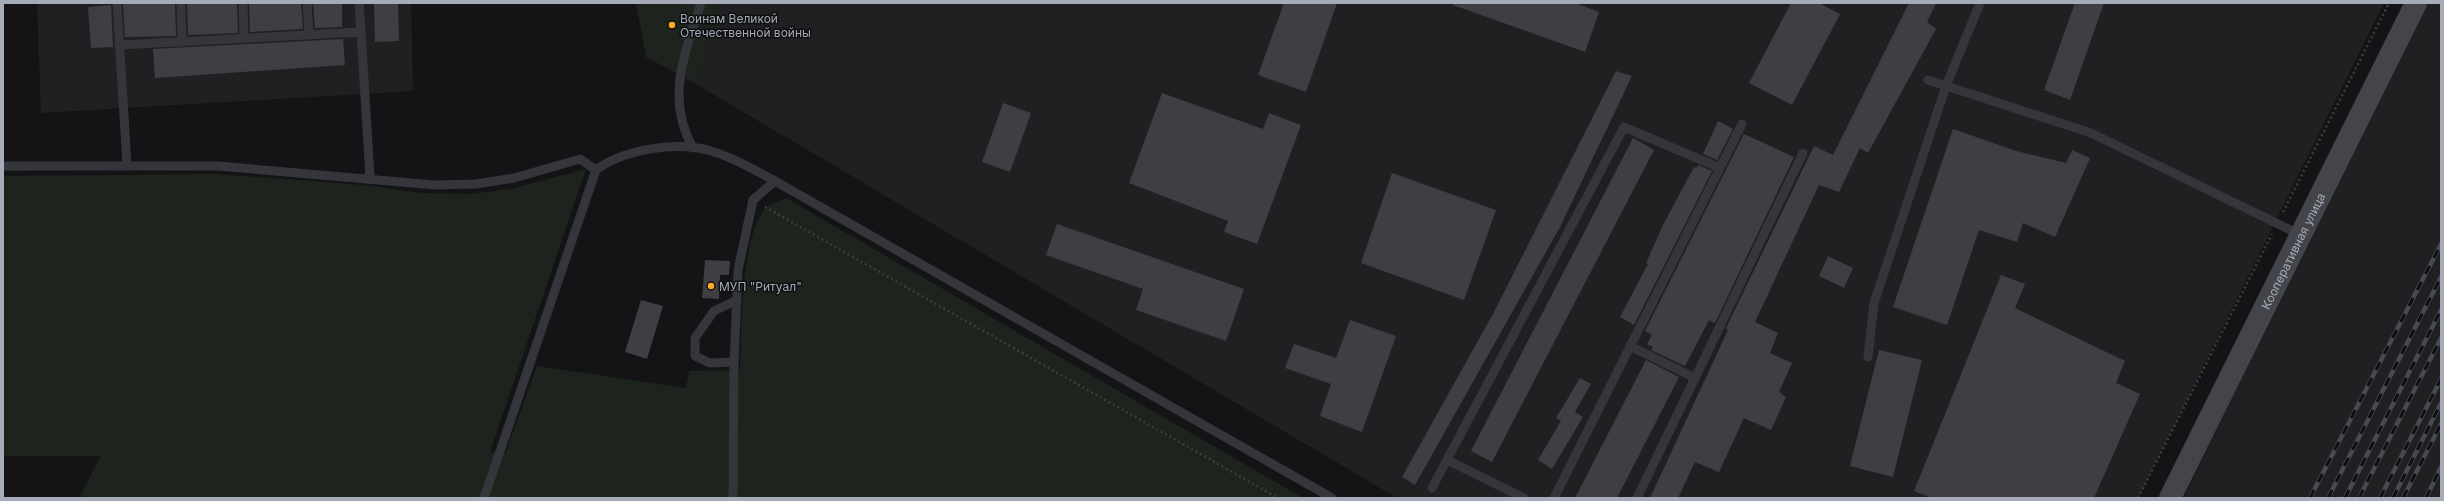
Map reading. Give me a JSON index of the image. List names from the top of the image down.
{
  "streets": {
    "main road": ["Кооперативная улица"]
  },
  "places": ["Воинам Великой Отечественной войны", "МУП \"Ритуал\""]
}
